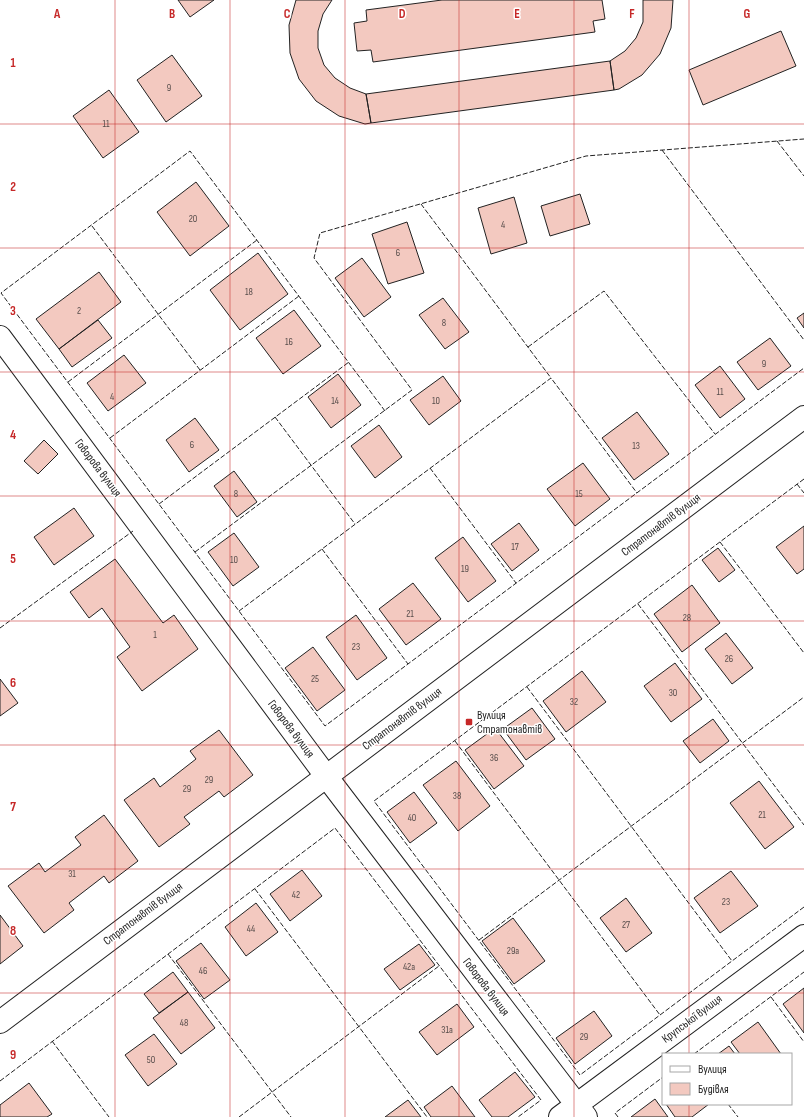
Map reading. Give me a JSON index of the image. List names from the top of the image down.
{
  "streets": {
    "street": ["Говорова вулиця", "Стратонавтів вулиця", "Крупської вулиця"]
  },
  "crossings": [
    ["Говорова вулиця", "Стратонавтів вулиця"],
    ["Говорова вулиця", "Крупської вулиця"]
  ],
  "places": {
    "transit": ["Вулиця Стратонавтів"]
  },
  "house_numbers": [
    "9",
    "11",
    "20",
    "4",
    "6",
    "18",
    "2",
    "8",
    "16",
    "9",
    "11",
    "4",
    "14",
    "10",
    "6",
    "13",
    "8",
    "15",
    "17",
    "10",
    "19",
    "21",
    "28",
    "1",
    "23",
    "26",
    "25",
    "30",
    "32",
    "36",
    "29",
    "29",
    "38",
    "21",
    "40",
    "31",
    "42",
    "23",
    "27",
    "44",
    "29а",
    "42а",
    "46",
    "48",
    "31а",
    "29",
    "50"
  ],
  "legend": ["Вулиця", "Будівля"],
  "grid": {
    "columns": [
      "A",
      "B",
      "C",
      "D",
      "E",
      "F",
      "G"
    ],
    "rows": [
      "1",
      "2",
      "3",
      "4",
      "5",
      "6",
      "7",
      "8",
      "9"
    ]
  }
}
